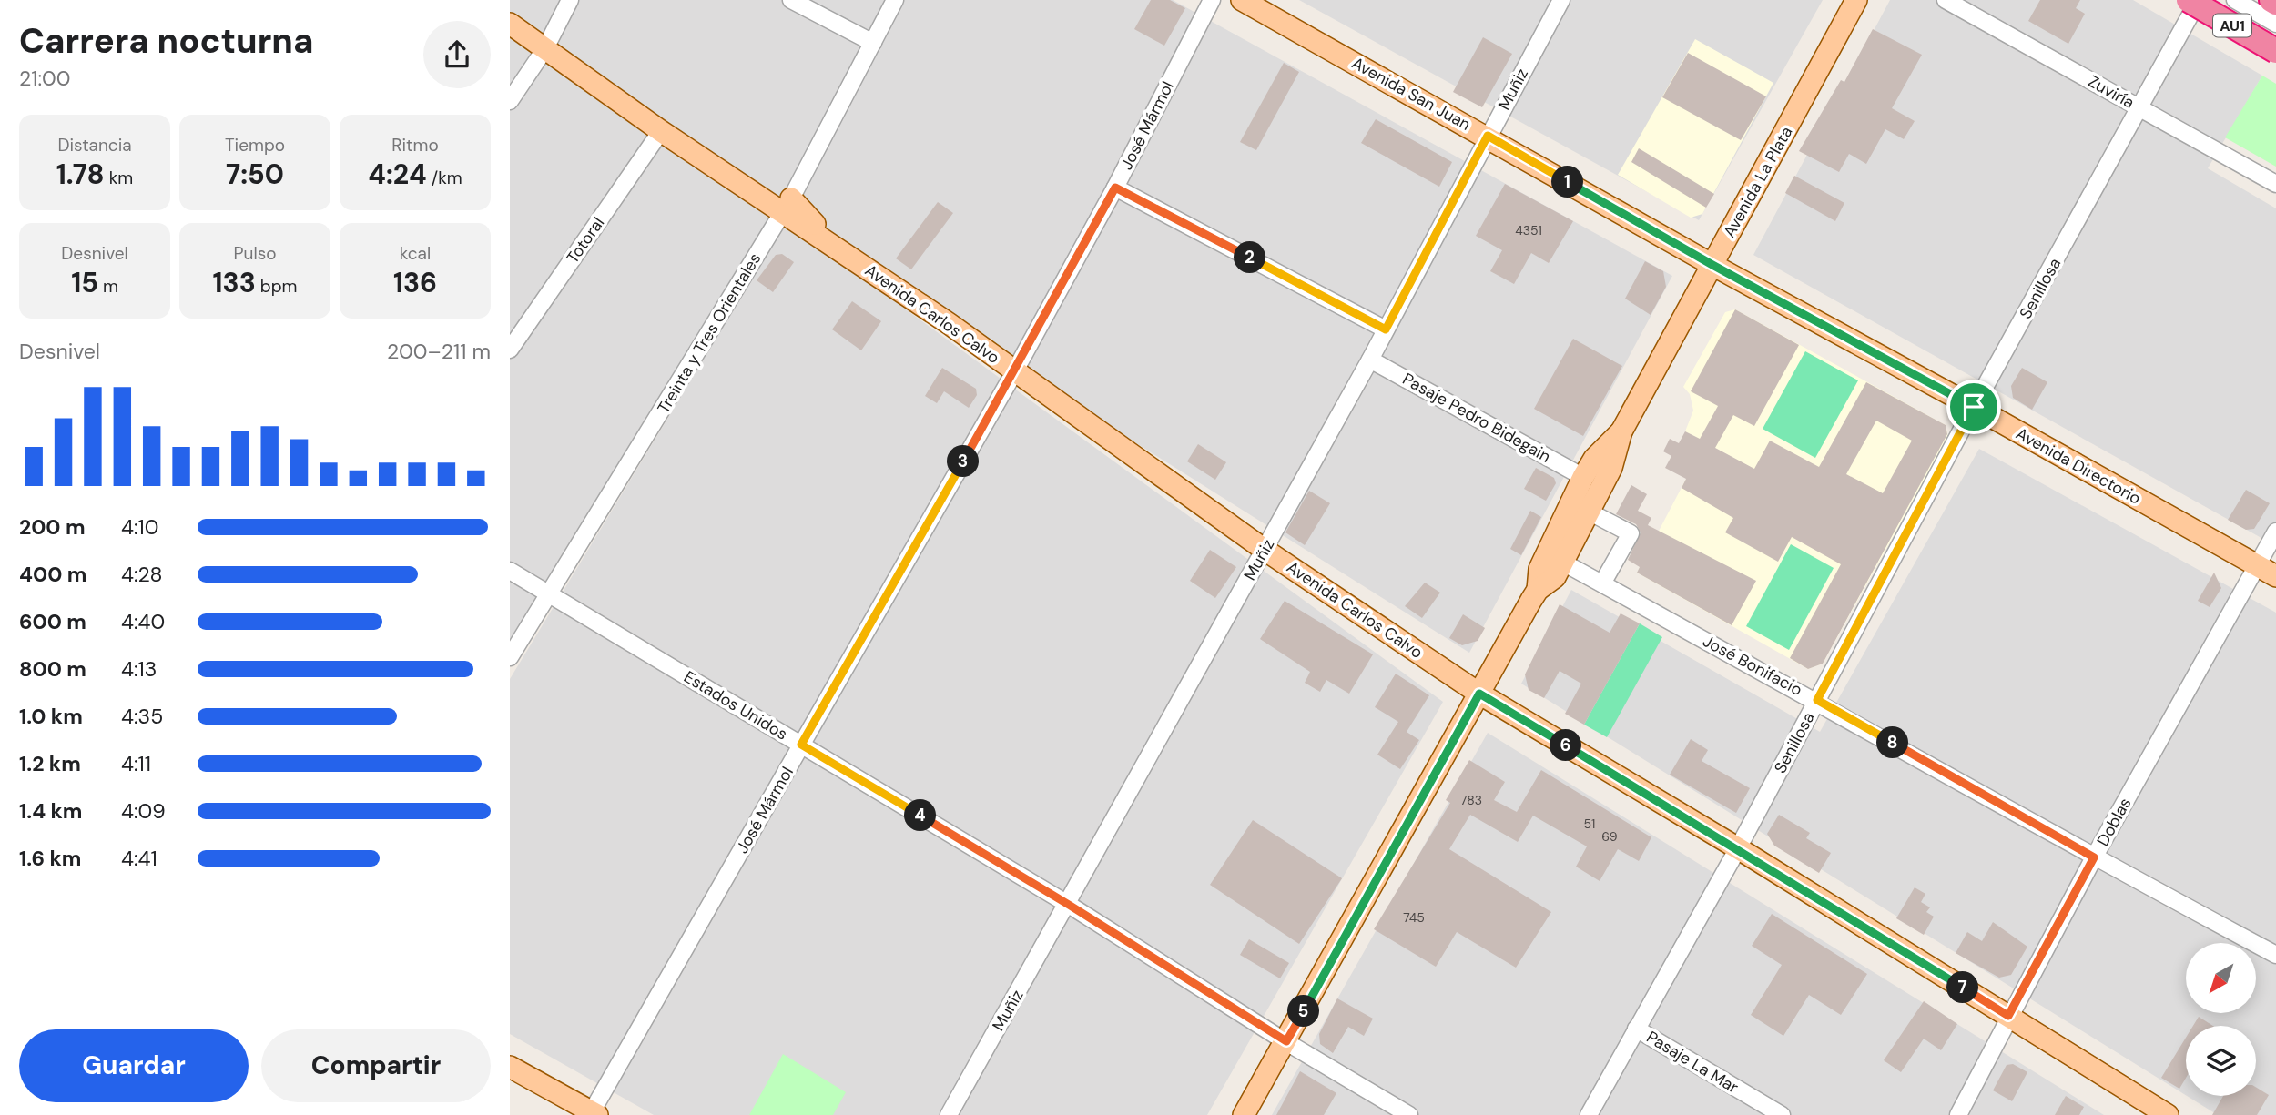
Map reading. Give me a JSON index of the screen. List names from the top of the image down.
{
  "streets": {
    "highway": ["AU1"],
    "main road": [
      "Avenida San Juan",
      "Avenida La Plata",
      "Avenida Carlos Calvo",
      "Avenida Directorio"
    ],
    "street": [
      "Muñiz",
      "Zuviría",
      "José Mármol",
      "Totoral",
      "Senillosa",
      "Treinta y Tres Orientales",
      "Pasaje Pedro Bidegain",
      "José Bonifacio",
      "Estados Unidos",
      "Doblas",
      "Pasaje La Mar"
    ]
  },
  "crossings": [
    ["Muñiz", "Avenida San Juan"],
    ["Muñiz", "Avenida Carlos Calvo"],
    ["Muñiz", "Pasaje Pedro Bidegain"],
    ["Muñiz", "Estados Unidos"],
    ["Zuviría", "Senillosa"],
    ["Avenida San Juan", "Avenida La Plata"],
    ["Avenida San Juan", "Avenida Directorio"],
    ["José Mármol", "Avenida Carlos Calvo"],
    ["José Mármol", "Estados Unidos"],
    ["Avenida La Plata", "Avenida Carlos Calvo"],
    ["Avenida La Plata", "Pasaje Pedro Bidegain"],
    ["Avenida La Plata", "Avenida Directorio"],
    ["Avenida La Plata", "José Bonifacio"],
    ["Avenida La Plata", "Estados Unidos"],
    ["Senillosa", "Avenida Carlos Calvo"],
    ["Senillosa", "Avenida Directorio"],
    ["Senillosa", "José Bonifacio"],
    ["Senillosa", "Pasaje La Mar"],
    ["Avenida Carlos Calvo", "Treinta y Tres Orientales"],
    ["Avenida Carlos Calvo", "Doblas"],
    ["Treinta y Tres Orientales", "Estados Unidos"],
    ["Avenida Directorio", "Doblas"],
    ["José Bonifacio", "Doblas"]
  ],
  "house_numbers": [
    "4351",
    "783",
    "51",
    "69",
    "745"
  ],
  "north": "bottom left",
  "page": {
    "heading": ["Carrera nocturna", "21:00"],
    "stats": [
      ["Distancia", "1.78 km"],
      ["Tiempo", "7:50"],
      ["Ritmo", "4:24 /km"],
      ["Desnivel", "15 m"],
      ["Pulso", "133 bpm"],
      ["kcal", "136"]
    ],
    "pins": [
      "1",
      "2",
      "3",
      "8",
      "6",
      "4",
      "7",
      "5"
    ],
    "chart": ["Desnivel", "200–211 m"],
    "list": [
      {
        "name": "200 m",
        "note": "4:10"
      },
      {
        "name": "400 m",
        "note": "4:28"
      },
      {
        "name": "600 m",
        "note": "4:40"
      },
      {
        "name": "800 m",
        "note": "4:13"
      },
      {
        "name": "1.0 km",
        "note": "4:35"
      },
      {
        "name": "1.2 km",
        "note": "4:11"
      },
      {
        "name": "1.4 km",
        "note": "4:09"
      },
      {
        "name": "1.6 km",
        "note": "4:41"
      }
    ],
    "buttons": ["Guardar", "Compartir"]
  }
}
